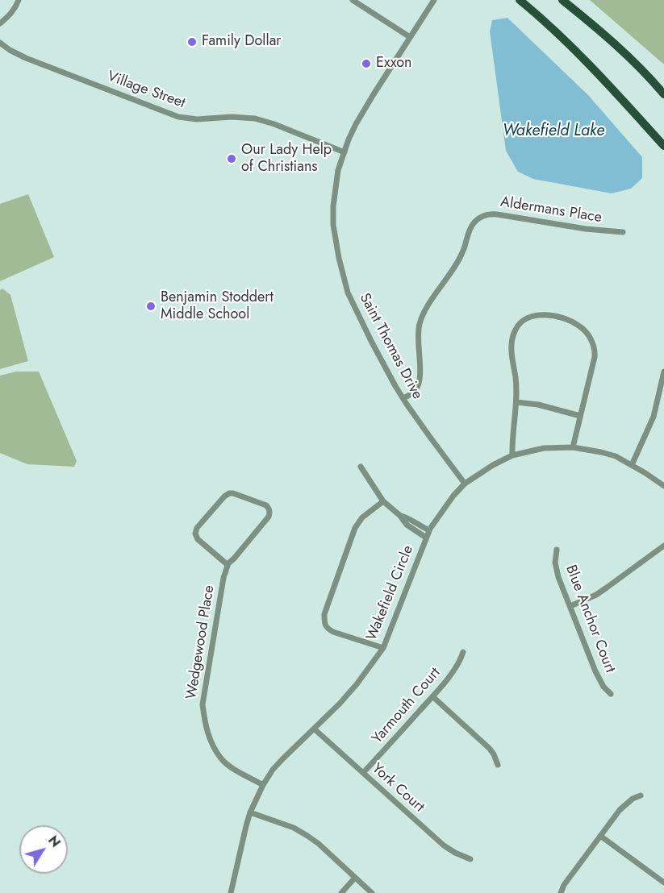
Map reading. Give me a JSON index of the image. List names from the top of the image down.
{
  "streets": {
    "street": [
      "Village Street",
      "Aldermans Place",
      "Saint Thomas Drive",
      "Wakefield Circle",
      "Blue Anchor Court",
      "Wedgewood Place",
      "Yarmouth Court",
      "York Court"
    ]
  },
  "crossings": [
    ["Village Street", "Saint Thomas Drive"],
    ["Aldermans Place", "Saint Thomas Drive"],
    ["Saint Thomas Drive", "Wakefield Circle"],
    ["Wakefield Circle", "Wedgewood Place"],
    ["Wakefield Circle", "York Court"],
    ["Yarmouth Court", "York Court"]
  ],
  "water": ["Wakefield Lake"],
  "places": [
    "Family Dollar",
    "Exxon",
    "Our Lady Help of Christians",
    "Benjamin Stoddert Middle School"
  ],
  "north": "top right"
}
